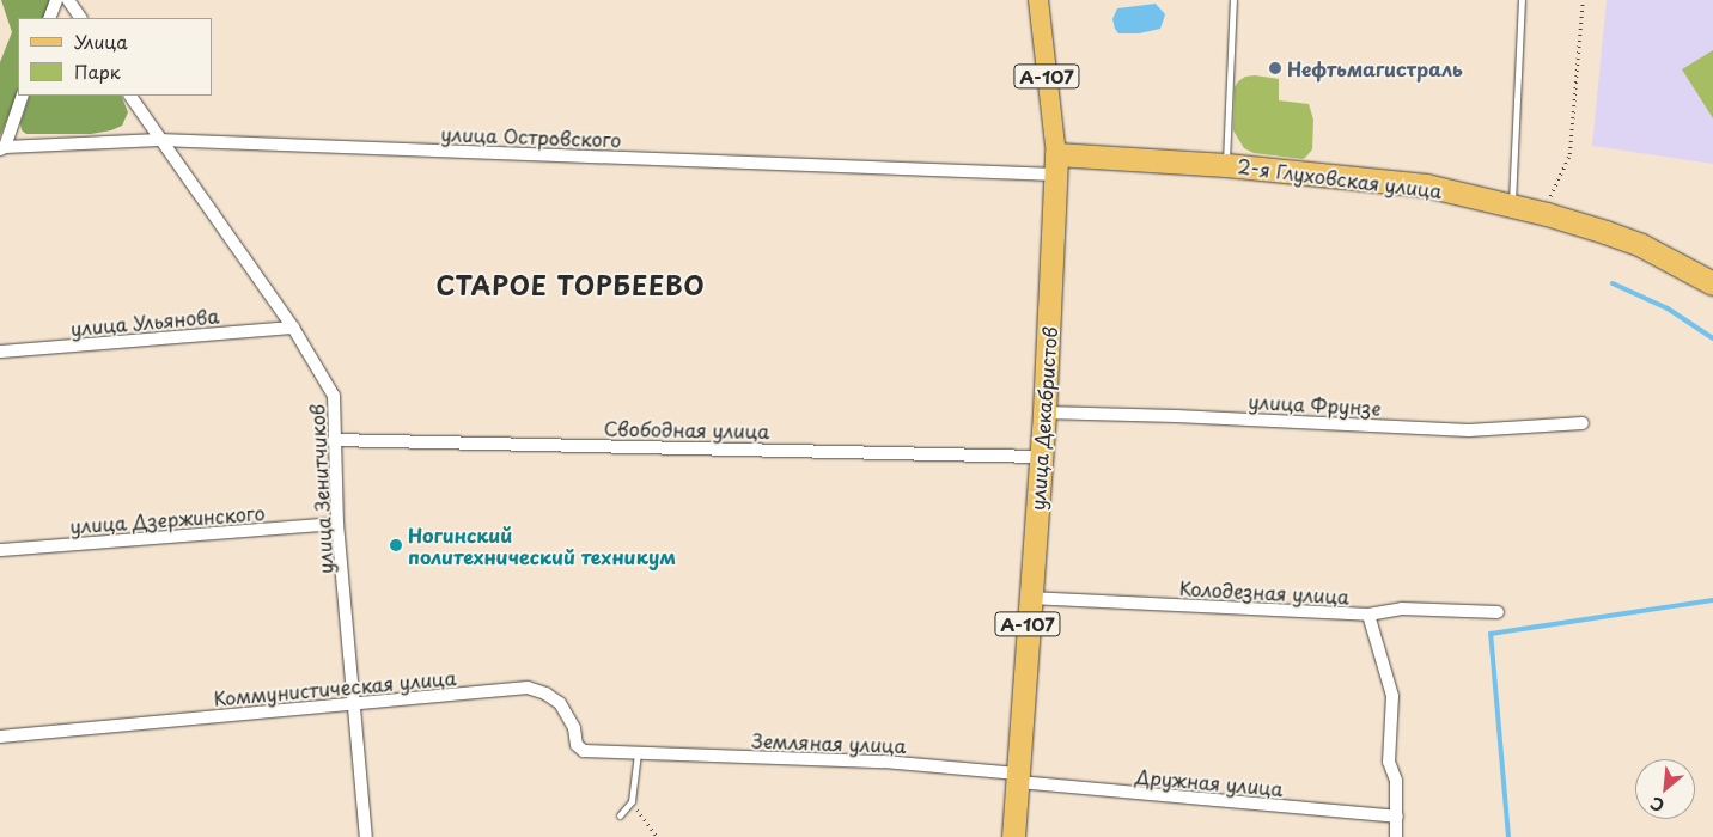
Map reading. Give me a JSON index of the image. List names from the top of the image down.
{
  "streets": {
    "highway": ["А-107", "2-я Глуховская улица", "улица Декабристов"],
    "street": [
      "улица Островского",
      "улица Ульянова",
      "улица Фрунзе",
      "Свободная улица",
      "улица Зенитчиков",
      "улица Дзержинского",
      "Колодезная улица",
      "Коммунистическая улица",
      "Земляная улица",
      "Дружная улица"
    ]
  },
  "crossings": [
    ["улица Островского", "2-я Глуховская улица"],
    ["улица Островского", "улица Декабристов"],
    ["улица Островского", "улица Зенитчиков"],
    ["2-я Глуховская улица", "улица Декабристов"],
    ["улица Ульянова", "улица Зенитчиков"],
    ["улица Фрунзе", "улица Декабристов"],
    ["улица Декабристов", "Свободная улица"],
    ["улица Декабристов", "Колодезная улица"],
    ["улица Декабристов", "Земляная улица"],
    ["улица Декабристов", "Дружная улица"],
    ["Свободная улица", "улица Зенитчиков"],
    ["улица Зенитчиков", "улица Дзержинского"],
    ["улица Зенитчиков", "Коммунистическая улица"],
    ["Коммунистическая улица", "Земляная улица"],
    ["Земляная улица", "Дружная улица"]
  ],
  "districts": ["СТАРОЕ ТОРБЕЕВО"],
  "places": ["Нефтьмагистраль", "Ногинский политехнический техникум"],
  "legend": ["Улица", "Парк"],
  "north": "bottom left"
}
